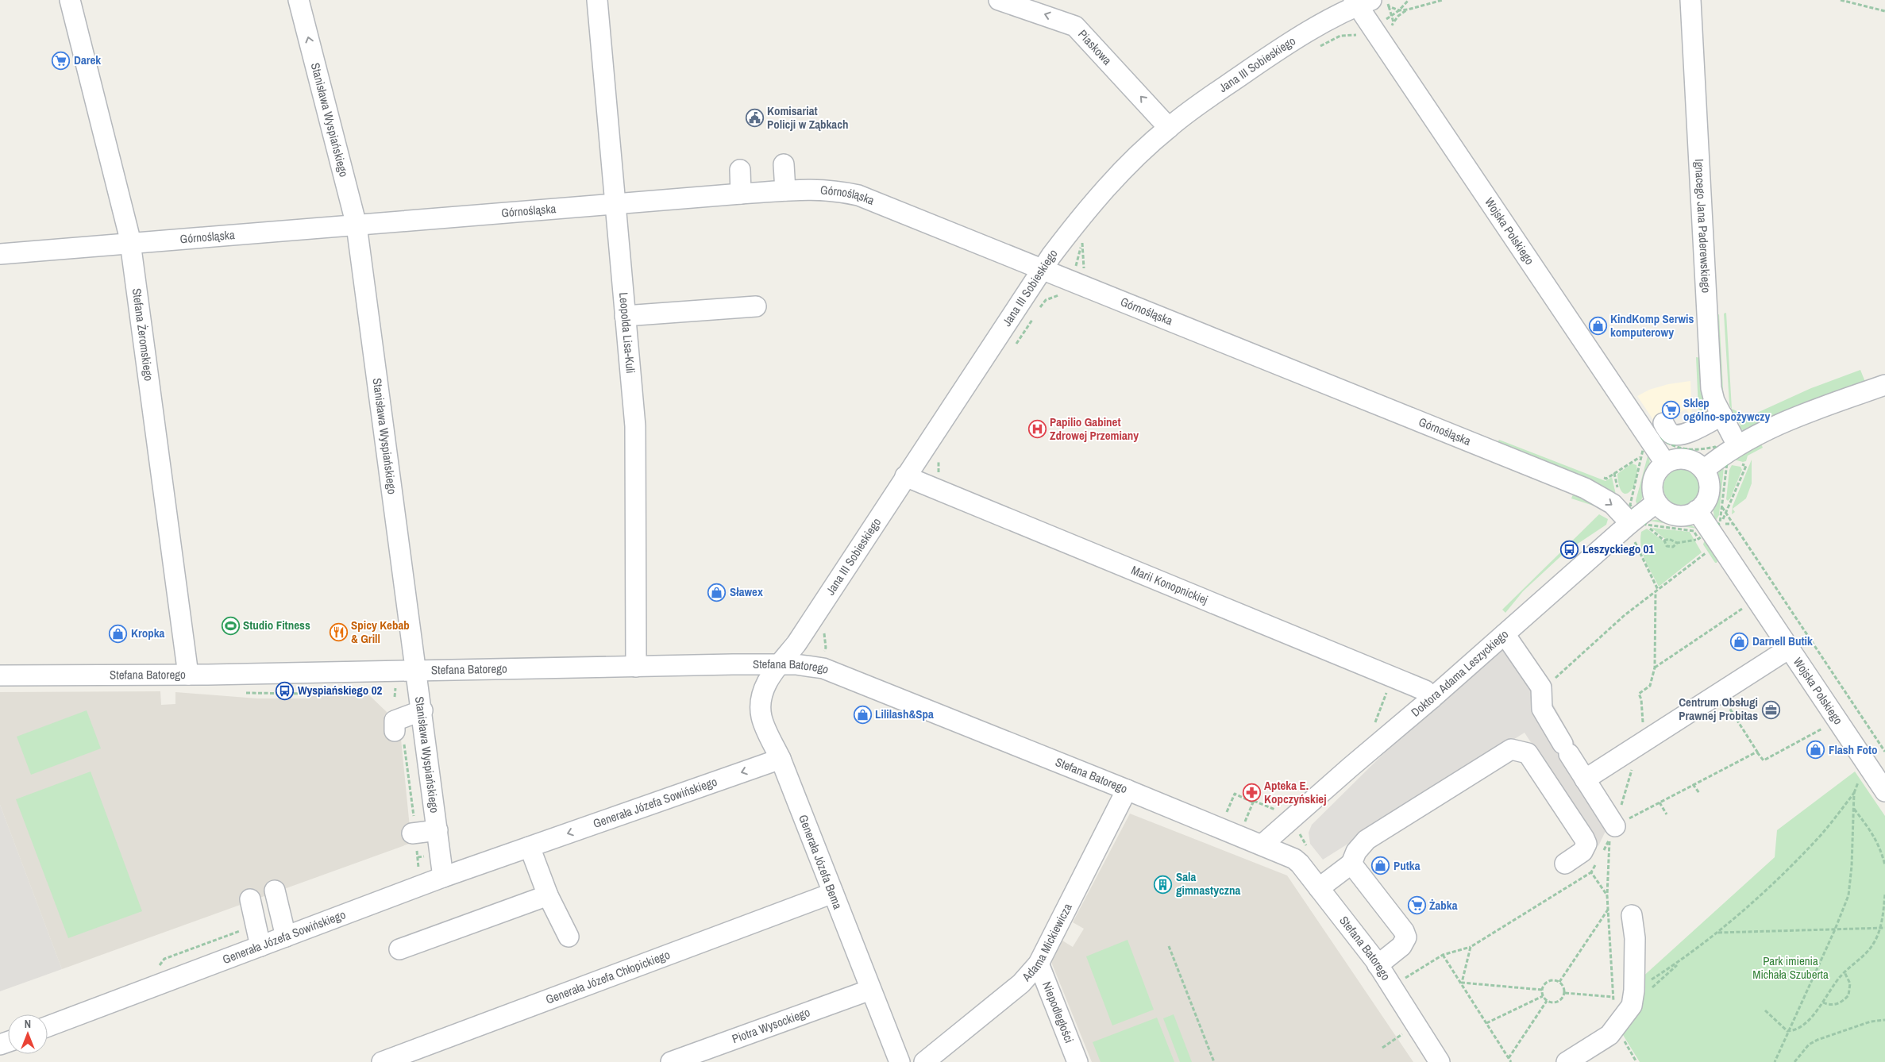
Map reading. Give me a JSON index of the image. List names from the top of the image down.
{
  "streets": {
    "street": [
      "Piaskowa",
      "Jana III Sobieskiego",
      "Stanisława Wyspiańskiego",
      "Górnośląska",
      "Ignacego Jana Paderewskiego",
      "Wojska Polskiego",
      "Leopolda Lisa-Kuli",
      "Stefana Żeromskiego",
      "Marii Konopnickiej",
      "Stefana Batorego",
      "Doktora Adama Leszyckiego",
      "Generała Józefa Sowińskiego",
      "Generała Józefa Bema",
      "Adama Mickiewicza",
      "Generała Józefa Chłopickiego",
      "Niepodległości",
      "Piotra Wysockiego"
    ]
  },
  "crossings": [
    ["Piaskowa", "Jana III Sobieskiego"],
    ["Jana III Sobieskiego", "Górnośląska"],
    ["Jana III Sobieskiego", "Wojska Polskiego"],
    ["Jana III Sobieskiego", "Marii Konopnickiej"],
    ["Jana III Sobieskiego", "Stefana Batorego"],
    ["Jana III Sobieskiego", "Generała Józefa Bema"],
    ["Stanisława Wyspiańskiego", "Górnośląska"],
    ["Stanisława Wyspiańskiego", "Stefana Batorego"],
    ["Stanisława Wyspiańskiego", "Generała Józefa Sowińskiego"],
    ["Górnośląska", "Leopolda Lisa-Kuli"],
    ["Górnośląska", "Stefana Żeromskiego"],
    ["Górnośląska", "Doktora Adama Leszyckiego"],
    ["Wojska Polskiego", "Doktora Adama Leszyckiego"],
    ["Leopolda Lisa-Kuli", "Stefana Batorego"],
    ["Stefana Żeromskiego", "Stefana Batorego"],
    ["Marii Konopnickiej", "Doktora Adama Leszyckiego"],
    ["Stefana Batorego", "Doktora Adama Leszyckiego"],
    ["Stefana Batorego", "Generała Józefa Bema"],
    ["Stefana Batorego", "Adama Mickiewicza"],
    ["Generała Józefa Sowińskiego", "Generała Józefa Bema"],
    ["Generała Józefa Bema", "Generała Józefa Chłopickiego"],
    ["Generała Józefa Bema", "Piotra Wysockiego"],
    ["Adama Mickiewicza", "Niepodległości"]
  ],
  "one_way": ["Piaskowa", "Górnośląska"],
  "parks": ["Park imienia Michała Szuberta"],
  "places": {
    "supermarket": ["Darek", "Sklep ogólno-spożywczy", "Żabka"],
    "public building": ["Komisariat Policji w Ząbkach"],
    "shop": [
      "KindKomp Serwis komputerowy",
      "Sławex",
      "Kropka",
      "Darnell Butik",
      "Lililash&Spa",
      "Flash Foto",
      "Putka"
    ],
    "hospital": ["Papilio Gabinet Zdrowej Przemiany"],
    "bus stop": ["Leszyckiego 01", "Wyspiańskiego 02"],
    "sports": ["Studio Fitness"],
    "restaurant": ["Spicy Kebab & Grill"],
    "office": ["Centrum Obsługi Prawnej Probitas"],
    "pharmacy": ["Apteka E. Kopczyńskiej"],
    "building": ["Sala gimnastyczna"]
  },
  "north": "top"
}
